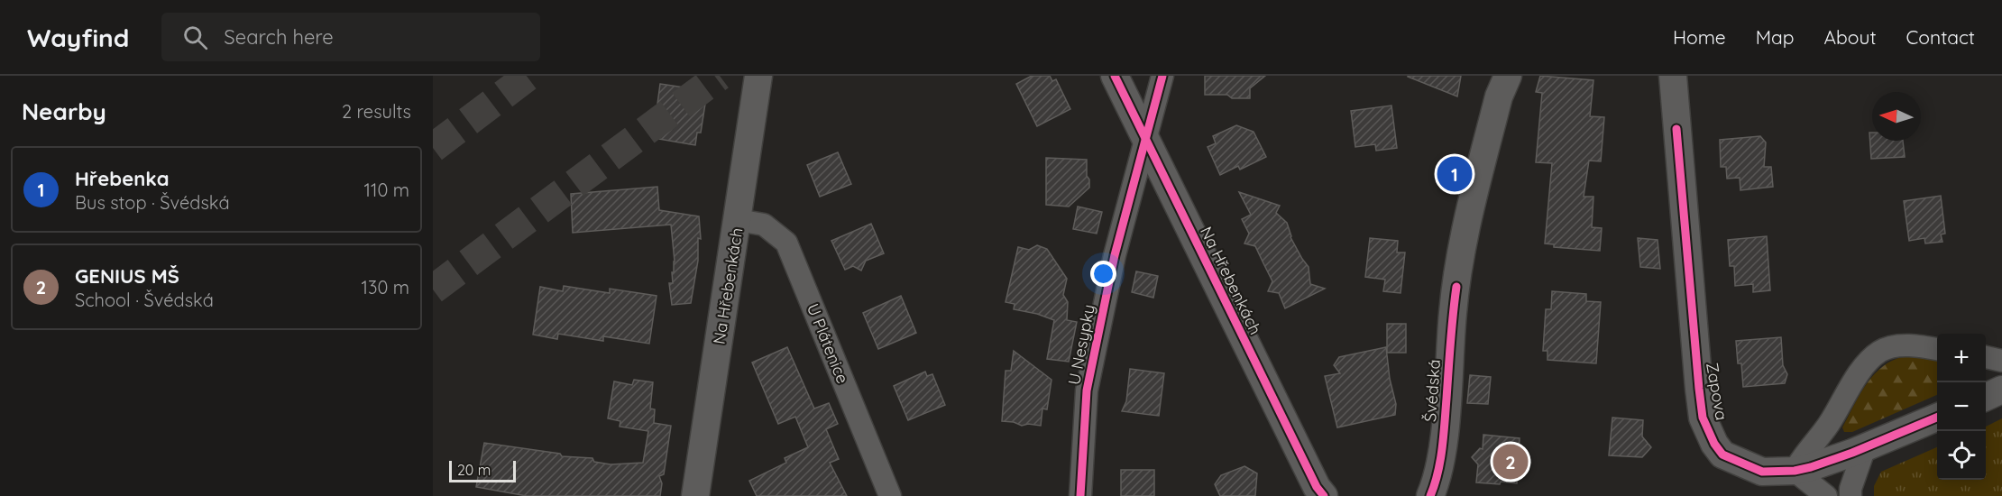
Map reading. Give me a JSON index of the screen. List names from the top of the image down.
{
  "streets": {
    "street": [
      "Na Hřebenkách",
      "U Plátenice",
      "U Nesypky",
      "Švédská",
      "Zapova"
    ]
  },
  "crossings": [
    ["Na Hřebenkách", "U Plátenice"],
    ["Na Hřebenkách", "U Nesypky"]
  ],
  "scale_bar": "20 m",
  "north": "left",
  "page": {
    "header": "Wayfind",
    "search": "Search here",
    "nav": [
      "Home",
      "Map",
      "About",
      "Contact"
    ],
    "heading": ["Nearby", "2 results"],
    "list": [
      {
        "mark": "1",
        "name": "Hřebenka",
        "note": "Bus stop · Švédská",
        "value": "110 m"
      },
      {
        "mark": "2",
        "name": "GENIUS MŠ",
        "note": "School · Švédská",
        "value": "130 m"
      }
    ],
    "pins": ["1", "2"],
    "map_buttons": ["+", "−"],
    "scale": "20 m"
  }
}
